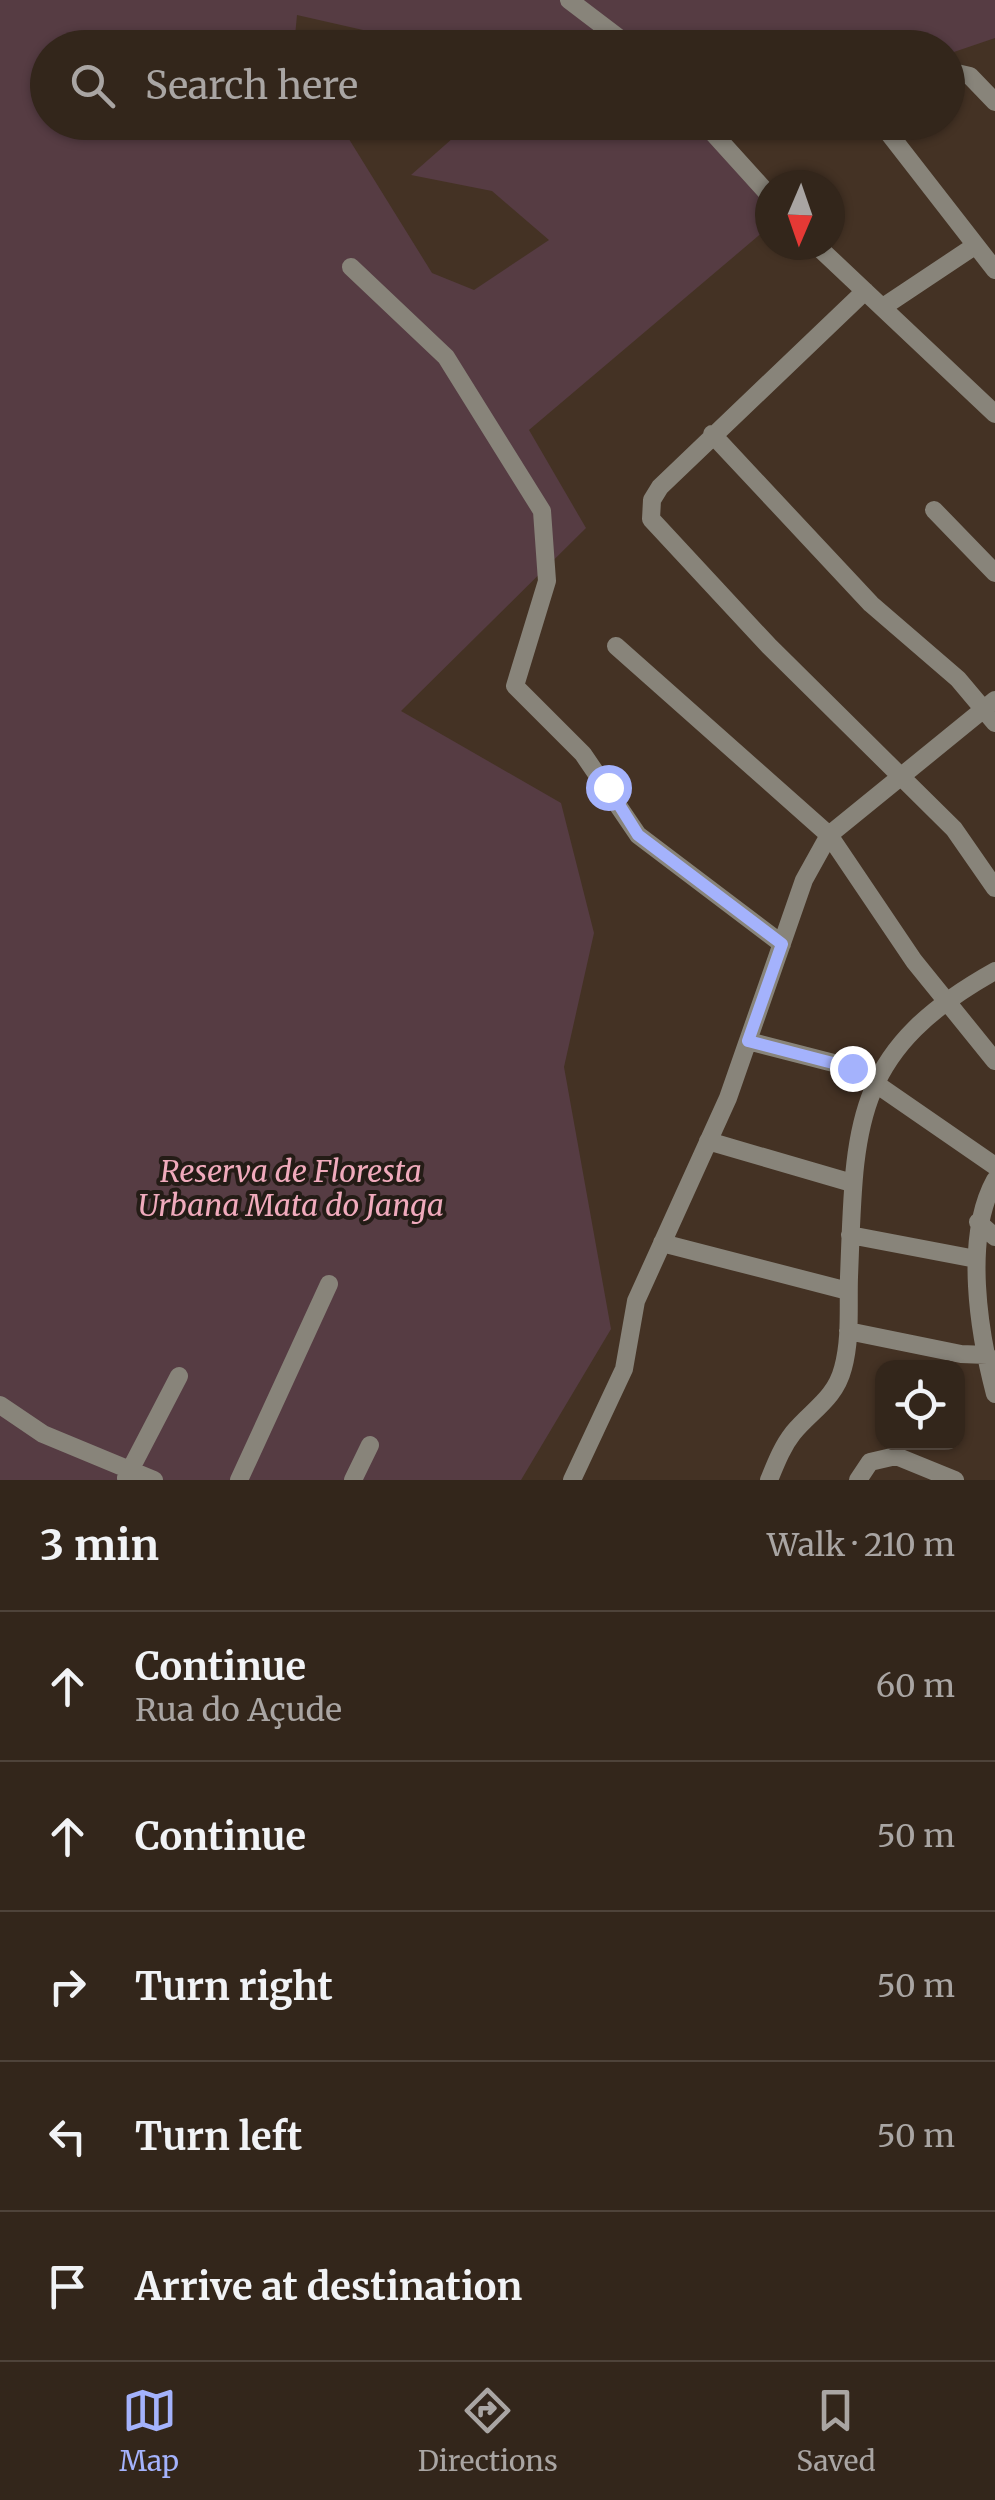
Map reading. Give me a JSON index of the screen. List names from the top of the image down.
{
  "parks": ["Reserva de Floresta Urbana Mata do Janga"],
  "north": "bottom",
  "page": {
    "search": "Search here",
    "heading": ["3 min", "Walk · 210 m"],
    "list": [
      ["Continue", "Rua do Açude", "60 m"],
      ["Continue", "50 m"],
      ["Turn right", "50 m"],
      ["Turn left", "50 m"],
      "Arrive at destination"
    ],
    "nav": ["Map", "Directions", "Saved"]
  }
}
